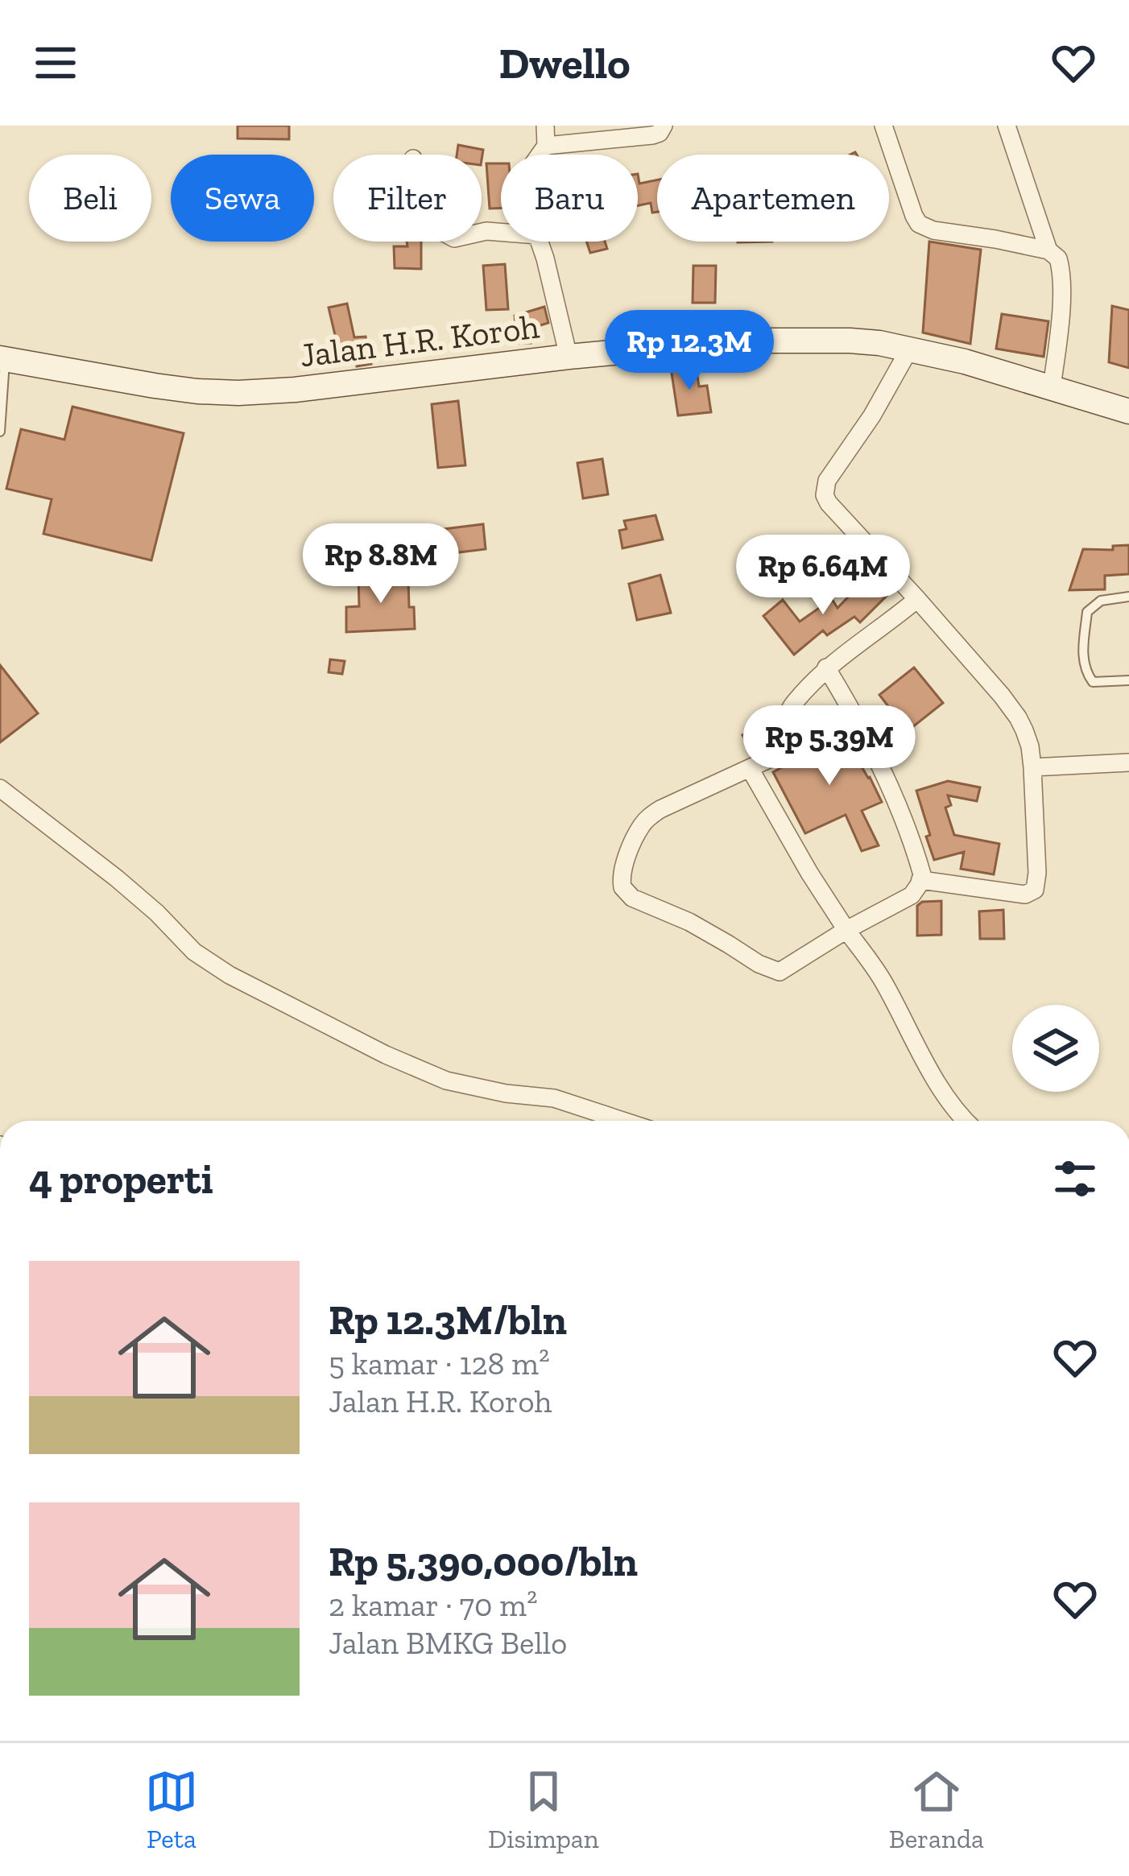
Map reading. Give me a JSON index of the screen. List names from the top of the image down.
{
  "streets": {
    "main road": ["Jalan H.R. Koroh"]
  },
  "page": {
    "header": "Dwello",
    "chip": [
      "Beli",
      "Sewa",
      "Filter",
      "Baru",
      "Apartemen"
    ],
    "price": [
      "Rp 12.3M",
      "Rp 8.8M",
      "Rp 6.64M",
      "Rp 5.39M"
    ],
    "heading": "4 properti",
    "list": [
      {
        "name": "Rp 12.3M/bln",
        "note": "5 kamar · 128 m² · Jalan H.R. Koroh"
      },
      {
        "name": "Rp 5,390,000/bln",
        "note": "2 kamar · 70 m² · Jalan BMKG Bello"
      }
    ],
    "tabs": ["Peta", "Disimpan", "Beranda"]
  }
}
